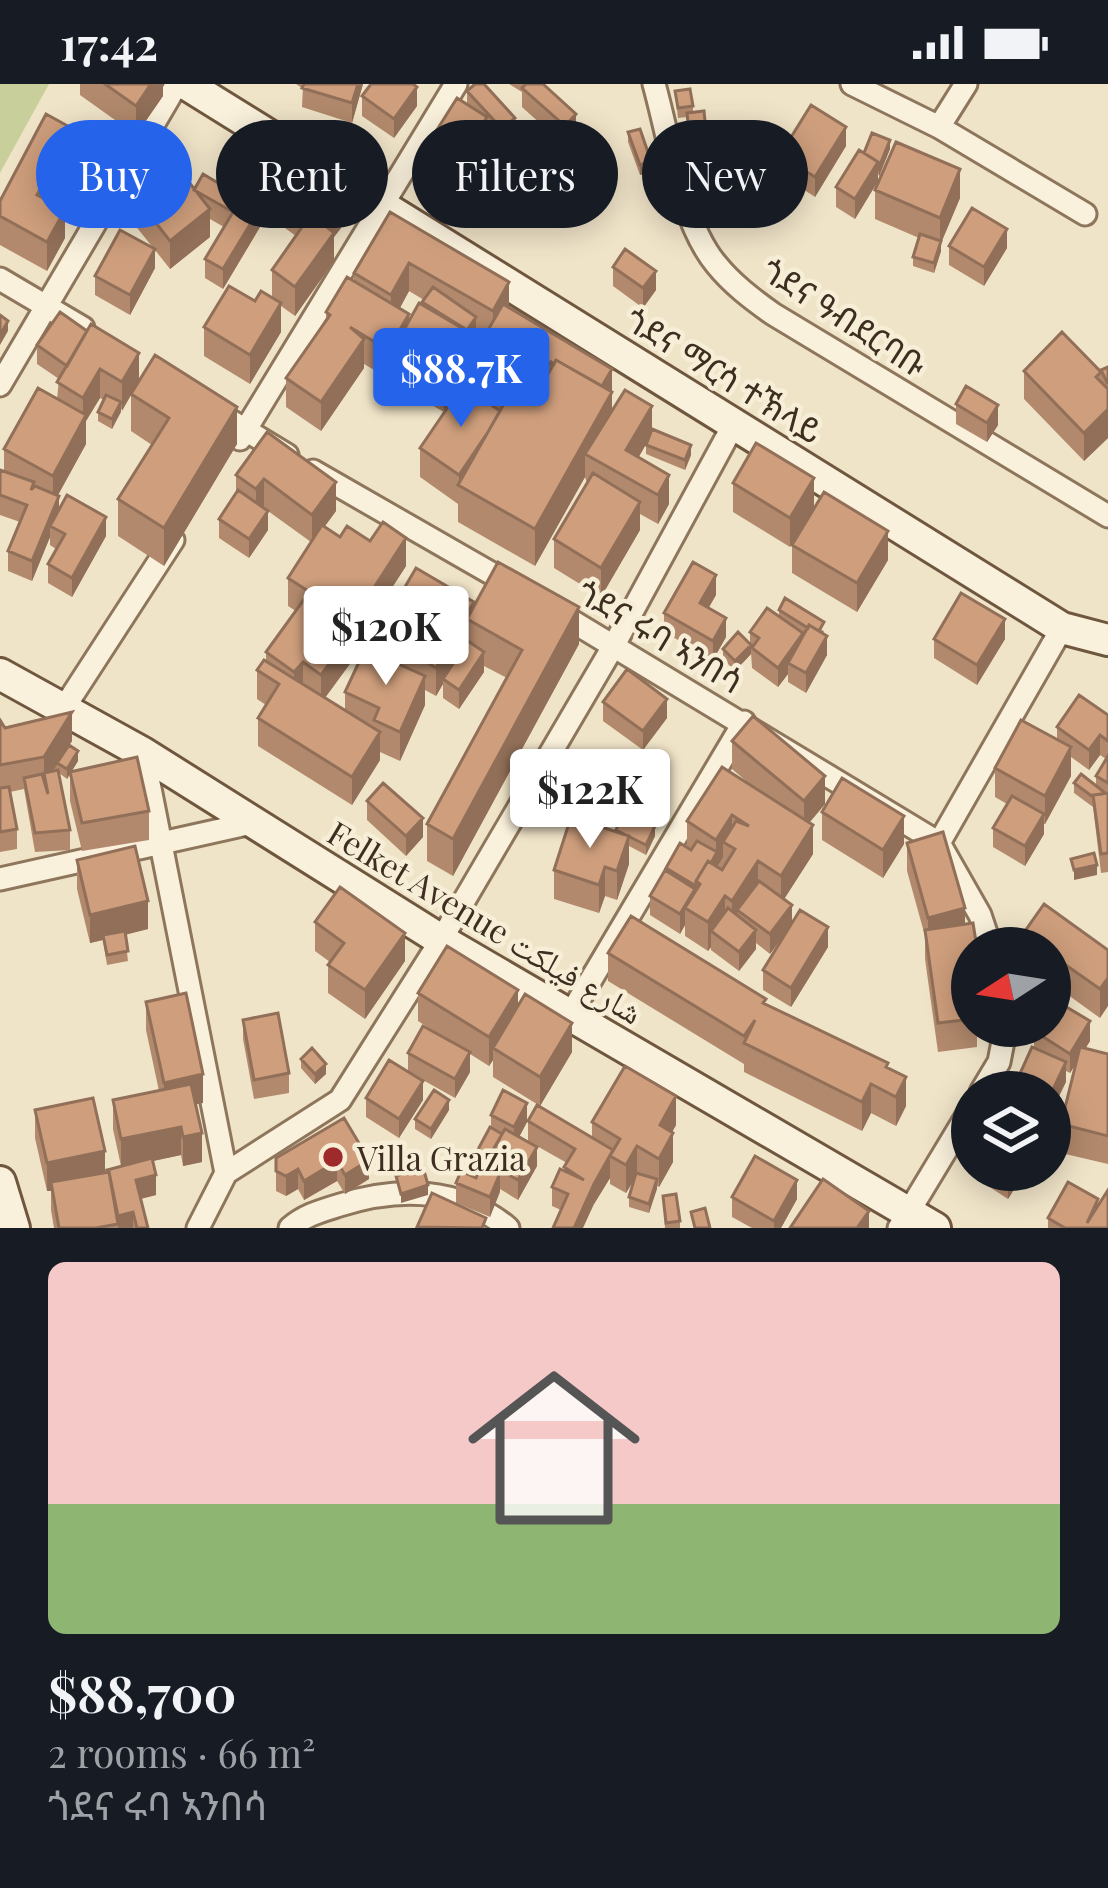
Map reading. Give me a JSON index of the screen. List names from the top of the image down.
{
  "streets": {
    "street": [
      "ጎደና ዓብደርባቡ",
      "ጎደና ማርሳ ተኽላይ",
      "ጎደና ሩባ ኣንበሳ",
      "Felket Avenue شارع فيلكت"
    ]
  },
  "places": ["Villa Grazia"],
  "north": "left",
  "page": {
    "status": "17:42",
    "chip": [
      "Buy",
      "Rent",
      "Filters",
      "New"
    ],
    "price": ["$88.7K", "$120K", "$122K"],
    "list": [
      {
        "name": "$88,700",
        "note": "2 rooms · 66 m² · ጎደና ሩባ ኣንበሳ"
      }
    ]
  }
}
